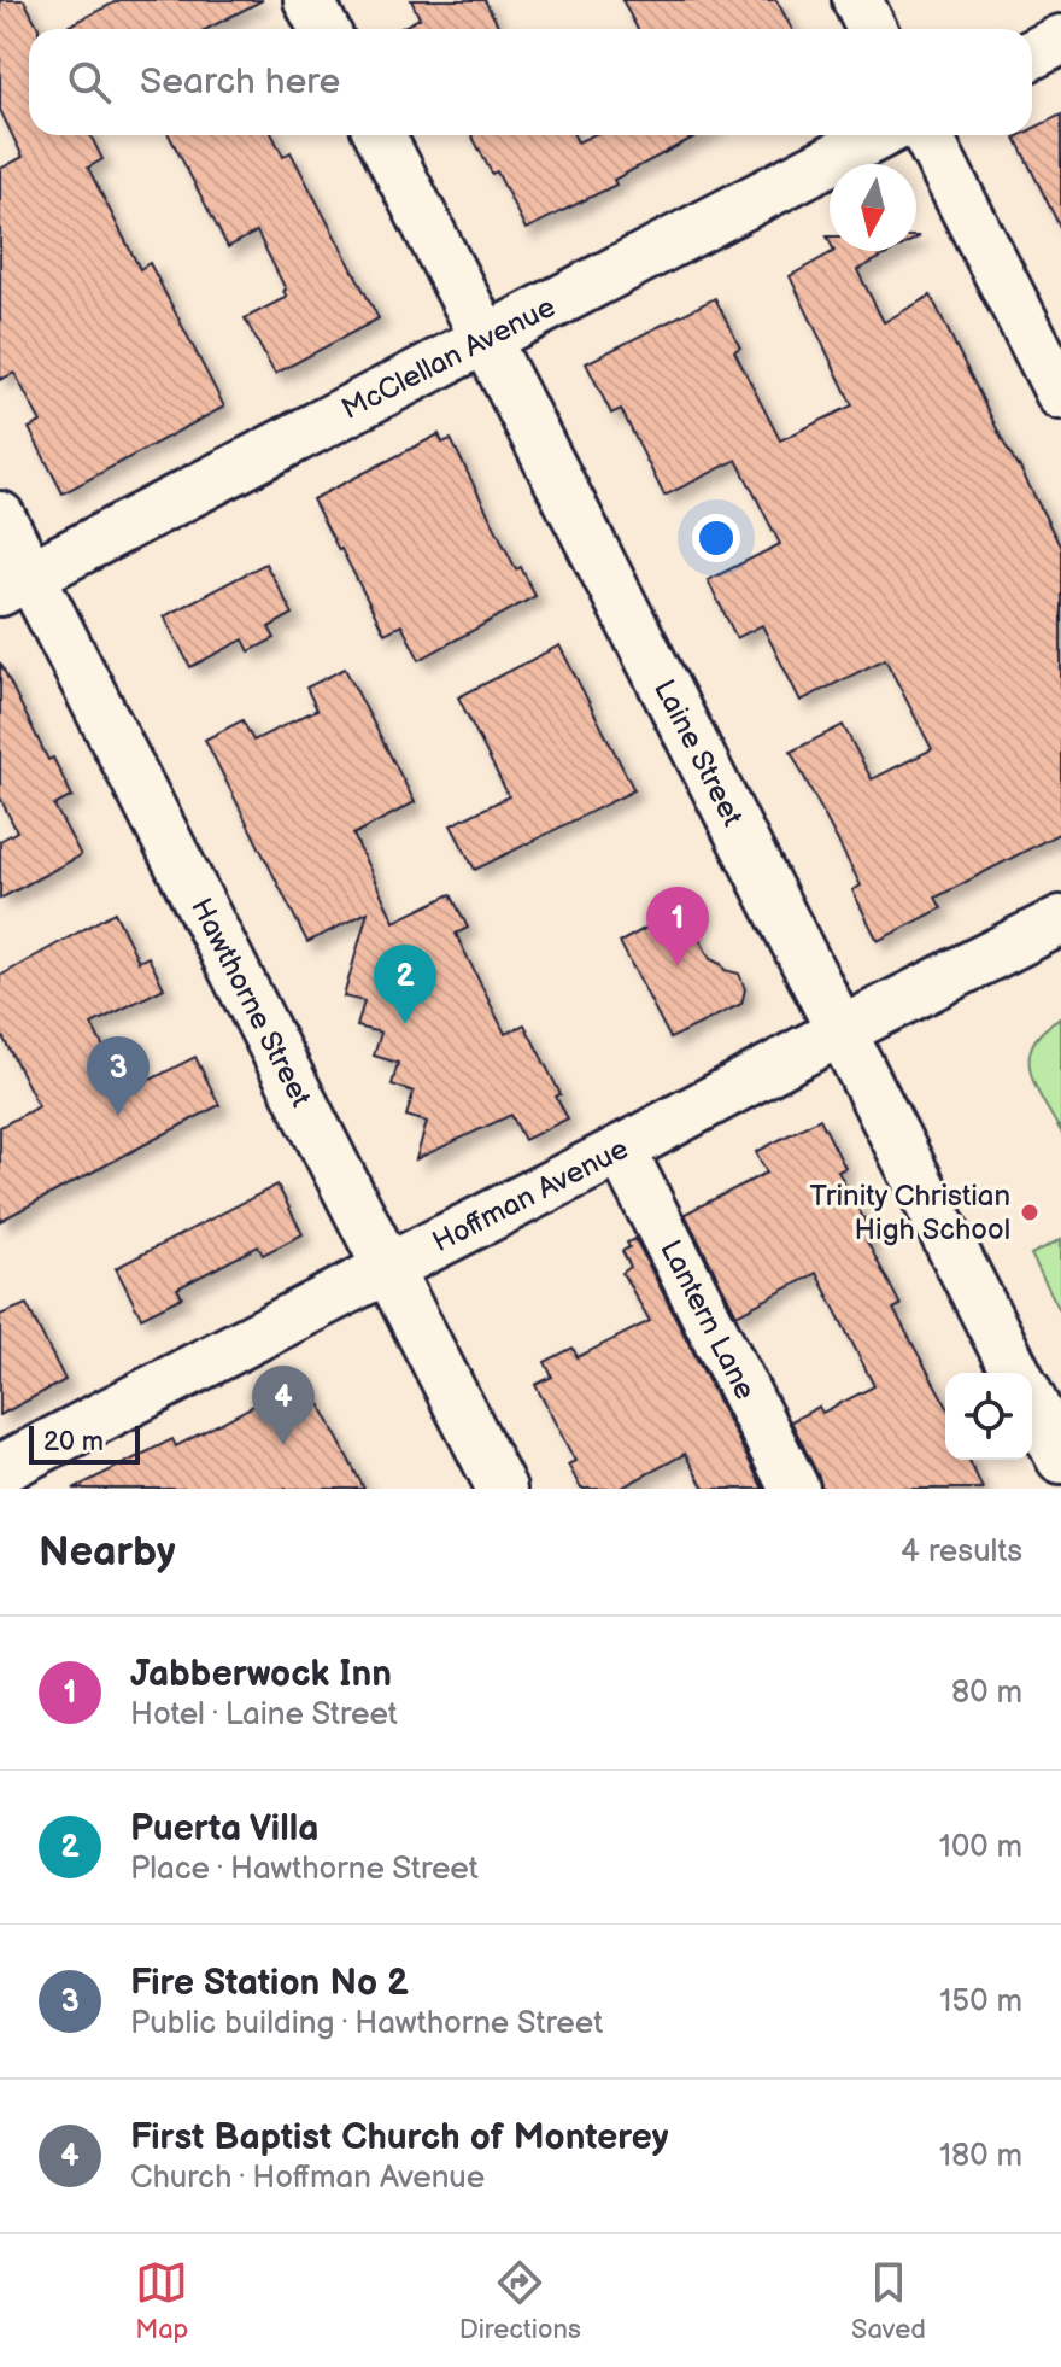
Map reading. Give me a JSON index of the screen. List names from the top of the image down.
{
  "streets": {
    "street": [
      "McClellan Avenue",
      "Laine Street",
      "Hawthorne Street",
      "Hoffman Avenue",
      "Lantern Lane"
    ]
  },
  "crossings": [
    ["McClellan Avenue", "Laine Street"],
    ["McClellan Avenue", "Hawthorne Street"],
    ["Laine Street", "Hoffman Avenue"],
    ["Hawthorne Street", "Hoffman Avenue"],
    ["Hoffman Avenue", "Lantern Lane"]
  ],
  "places": ["Trinity Christian High School"],
  "scale_bar": "20 m",
  "north": "bottom",
  "page": {
    "search": "Search here",
    "pins": [
      "1",
      "2",
      "3",
      "4"
    ],
    "scale": "20 m",
    "heading": ["Nearby", "4 results"],
    "list": [
      {
        "mark": "1",
        "name": "Jabberwock Inn",
        "note": "Hotel · Laine Street",
        "value": "80 m"
      },
      {
        "mark": "2",
        "name": "Puerta Villa",
        "note": "Place · Hawthorne Street",
        "value": "100 m"
      },
      {
        "mark": "3",
        "name": "Fire Station No 2",
        "note": "Public building · Hawthorne Street",
        "value": "150 m"
      },
      {
        "mark": "4",
        "name": "First Baptist Church of Monterey",
        "note": "Church · Hoffman Avenue",
        "value": "180 m"
      }
    ],
    "nav": ["Map", "Directions", "Saved"]
  }
}
